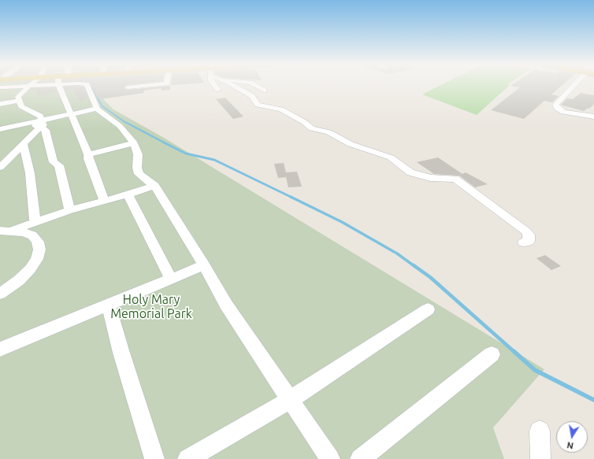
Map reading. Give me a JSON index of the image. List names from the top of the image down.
{
  "parks": ["Holy Mary Memorial Park"],
  "north": "bottom"
}
